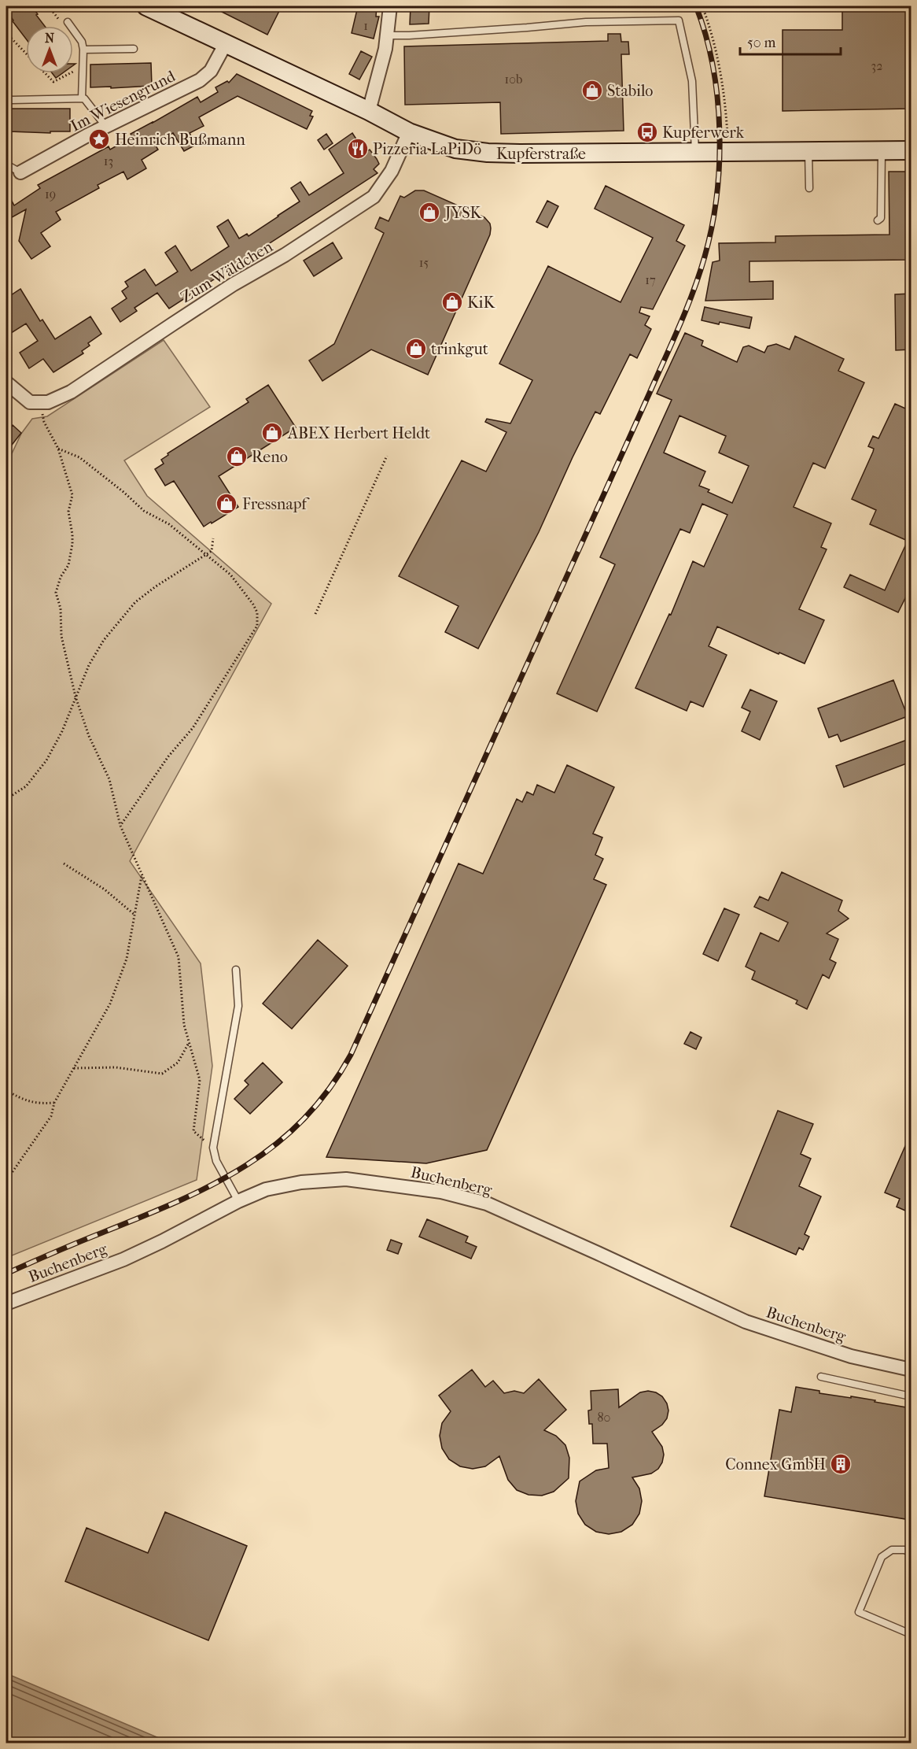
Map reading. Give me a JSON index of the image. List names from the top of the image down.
{
  "streets": {
    "street": [
      "Im Wiesengrund",
      "Kupferstraße",
      "Zum Wäldchen",
      "Buchenberg"
    ]
  },
  "crossings": [
    ["Im Wiesengrund", "Kupferstraße"],
    ["Kupferstraße", "Zum Wäldchen"]
  ],
  "places": {
    "shop": [
      "Stabilo",
      "JYSK",
      "KiK",
      "trinkgut",
      "ABEX Herbert Heldt",
      "Reno",
      "Fressnapf"
    ],
    "bus stop": ["Kupferwerk"],
    "place": ["Heinrich Bußmann"],
    "restaurant": ["Pizzeria LaPiDö"],
    "building": ["Connex GmbH"]
  },
  "house_numbers": [
    "1",
    "32",
    "10b",
    "13",
    "19",
    "15",
    "17",
    "80"
  ],
  "scale_bar": "50 m",
  "north": "top"
}
